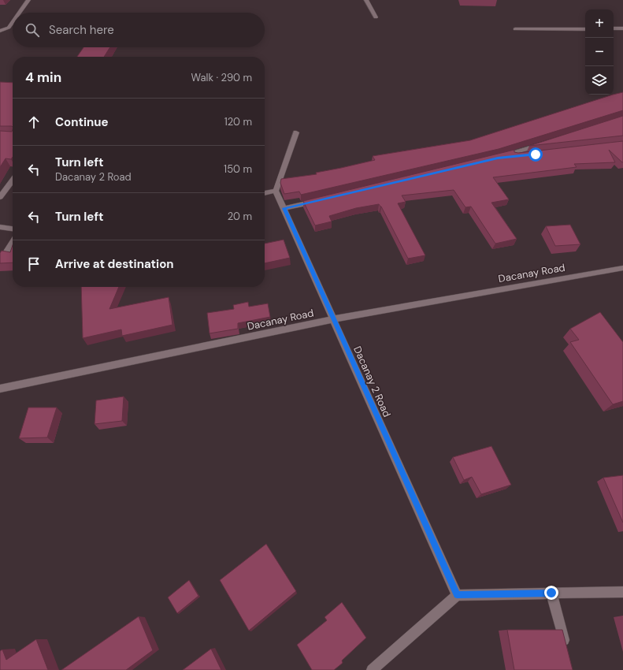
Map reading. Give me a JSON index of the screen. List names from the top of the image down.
{
  "streets": {
    "street": ["Dacanay Road", "Dacanay 2 Road"]
  },
  "crossings": [
    ["Dacanay Road", "Dacanay 2 Road"]
  ],
  "page": {
    "map_buttons": ["+", "−"],
    "search": "Search here",
    "heading": ["4 min", "Walk · 290 m"],
    "list": [
      ["Continue", "120 m"],
      ["Turn left", "Dacanay 2 Road", "150 m"],
      ["Turn left", "20 m"],
      "Arrive at destination"
    ]
  }
}
